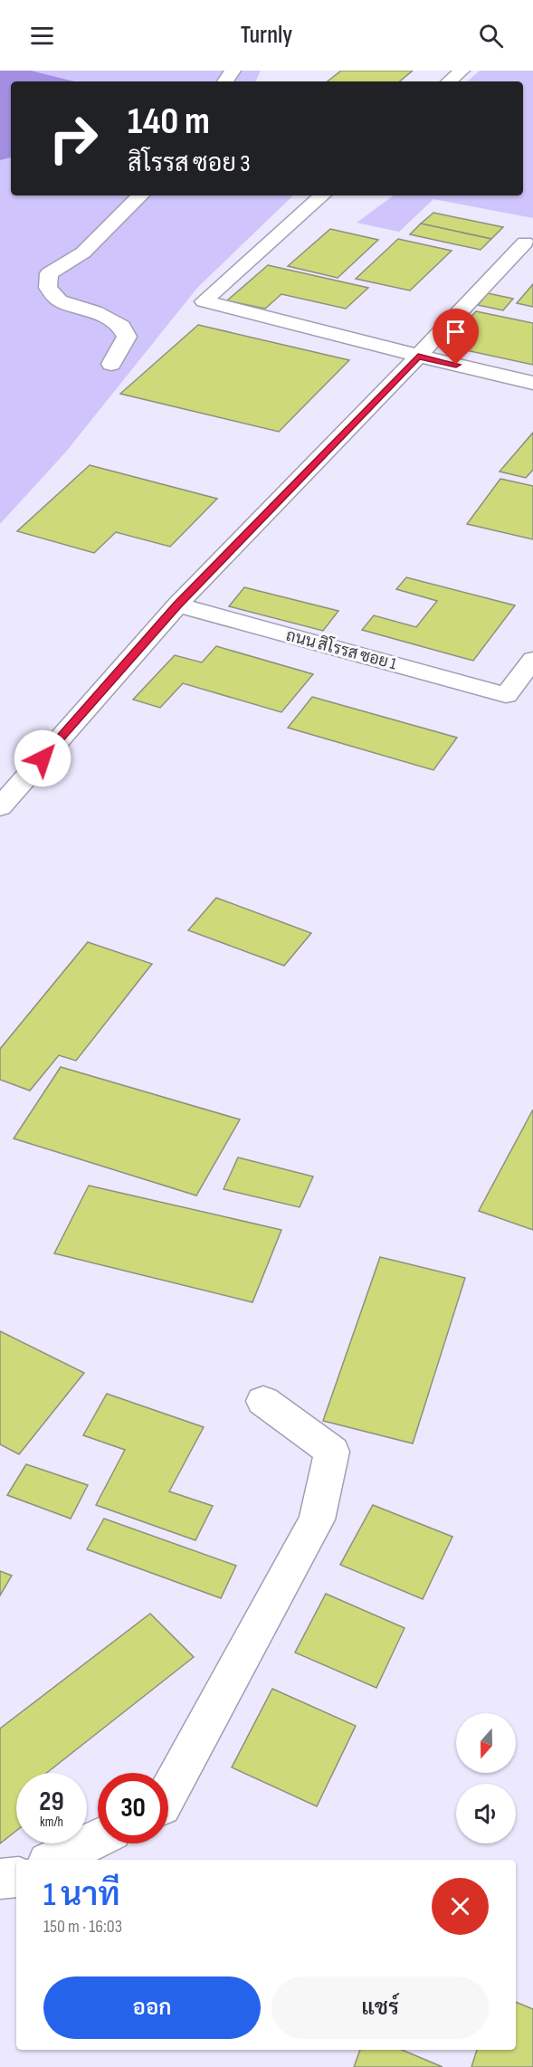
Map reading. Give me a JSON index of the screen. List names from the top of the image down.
{
  "streets": {
    "street": ["ถนน สิโรรส ซอย 1"]
  },
  "north": "bottom",
  "page": {
    "header": "Turnly",
    "turn": ["140 m", "สิโรรส ซอย 3"],
    "speed": "29 km/h",
    "limit": "30",
    "heading": ["1 นาที", "150 m · 16:03"],
    "buttons": ["ออก", "แชร์"]
  }
}
